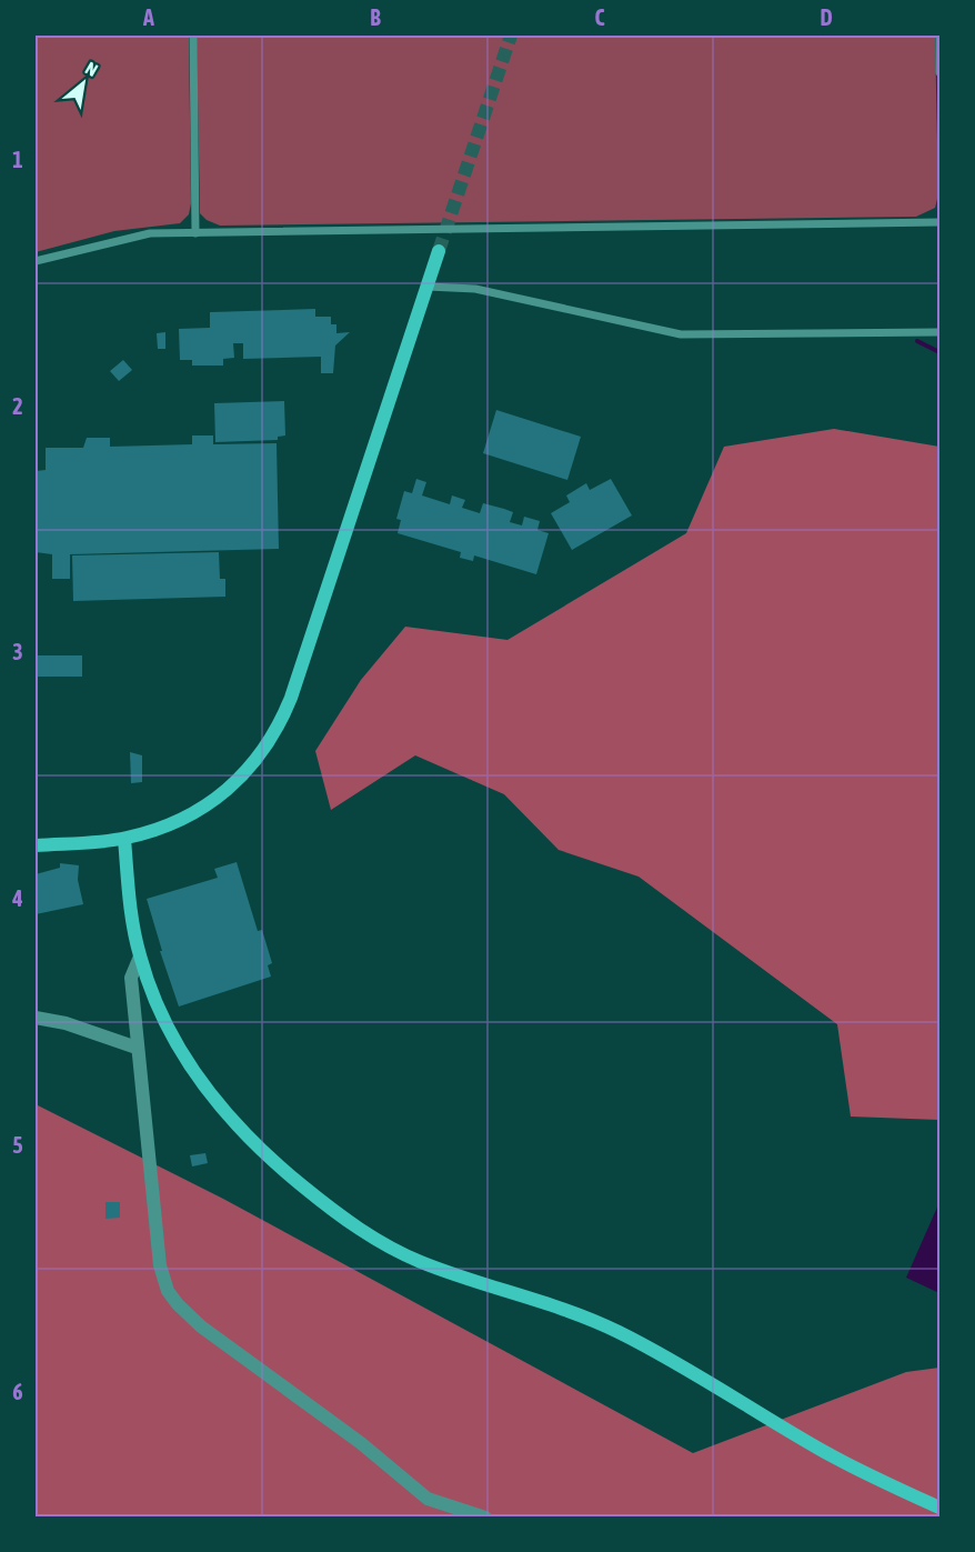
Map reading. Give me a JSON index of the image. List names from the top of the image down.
{
  "north": "top right",
  "grid": {
    "columns": [
      "A",
      "B",
      "C",
      "D"
    ],
    "rows": [
      "1",
      "2",
      "3",
      "4",
      "5",
      "6"
    ]
  }
}
